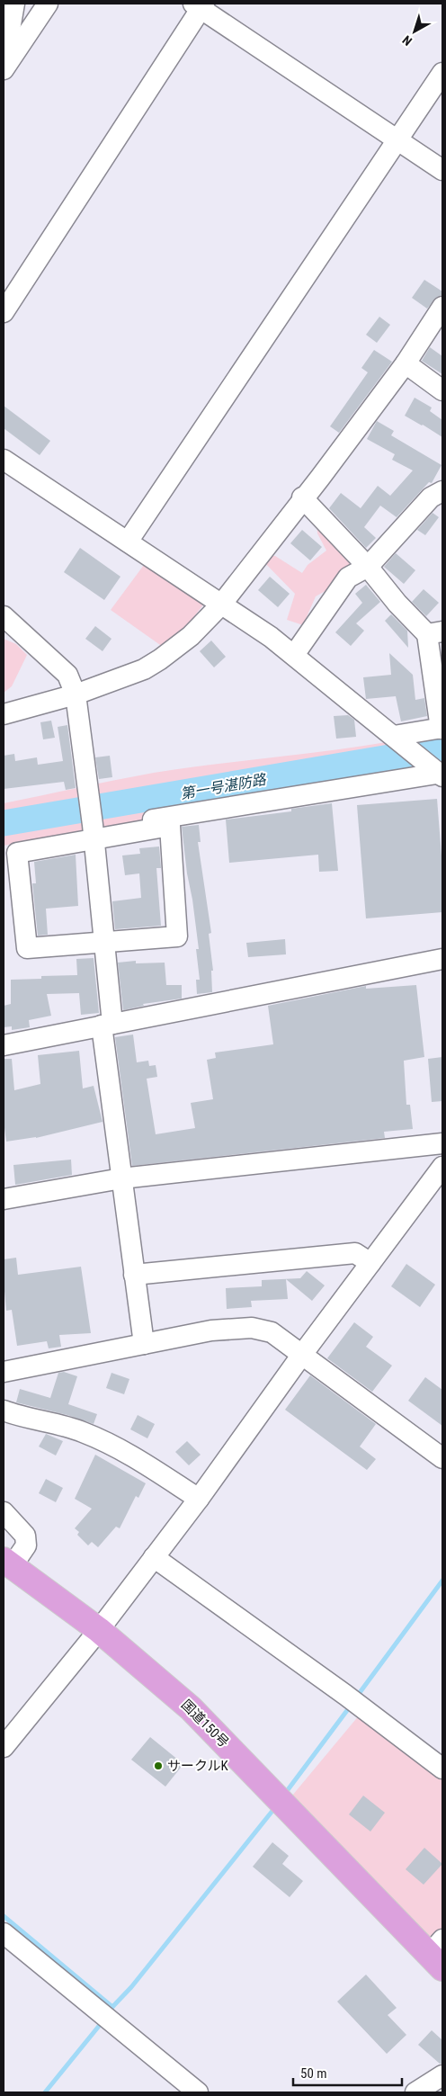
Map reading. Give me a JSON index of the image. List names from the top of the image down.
{
  "streets": {
    "highway": ["国道150号"]
  },
  "water": ["第一号湛防路"],
  "places": ["サークルK"],
  "scale_bar": "50 m",
  "north": "bottom left"
}
